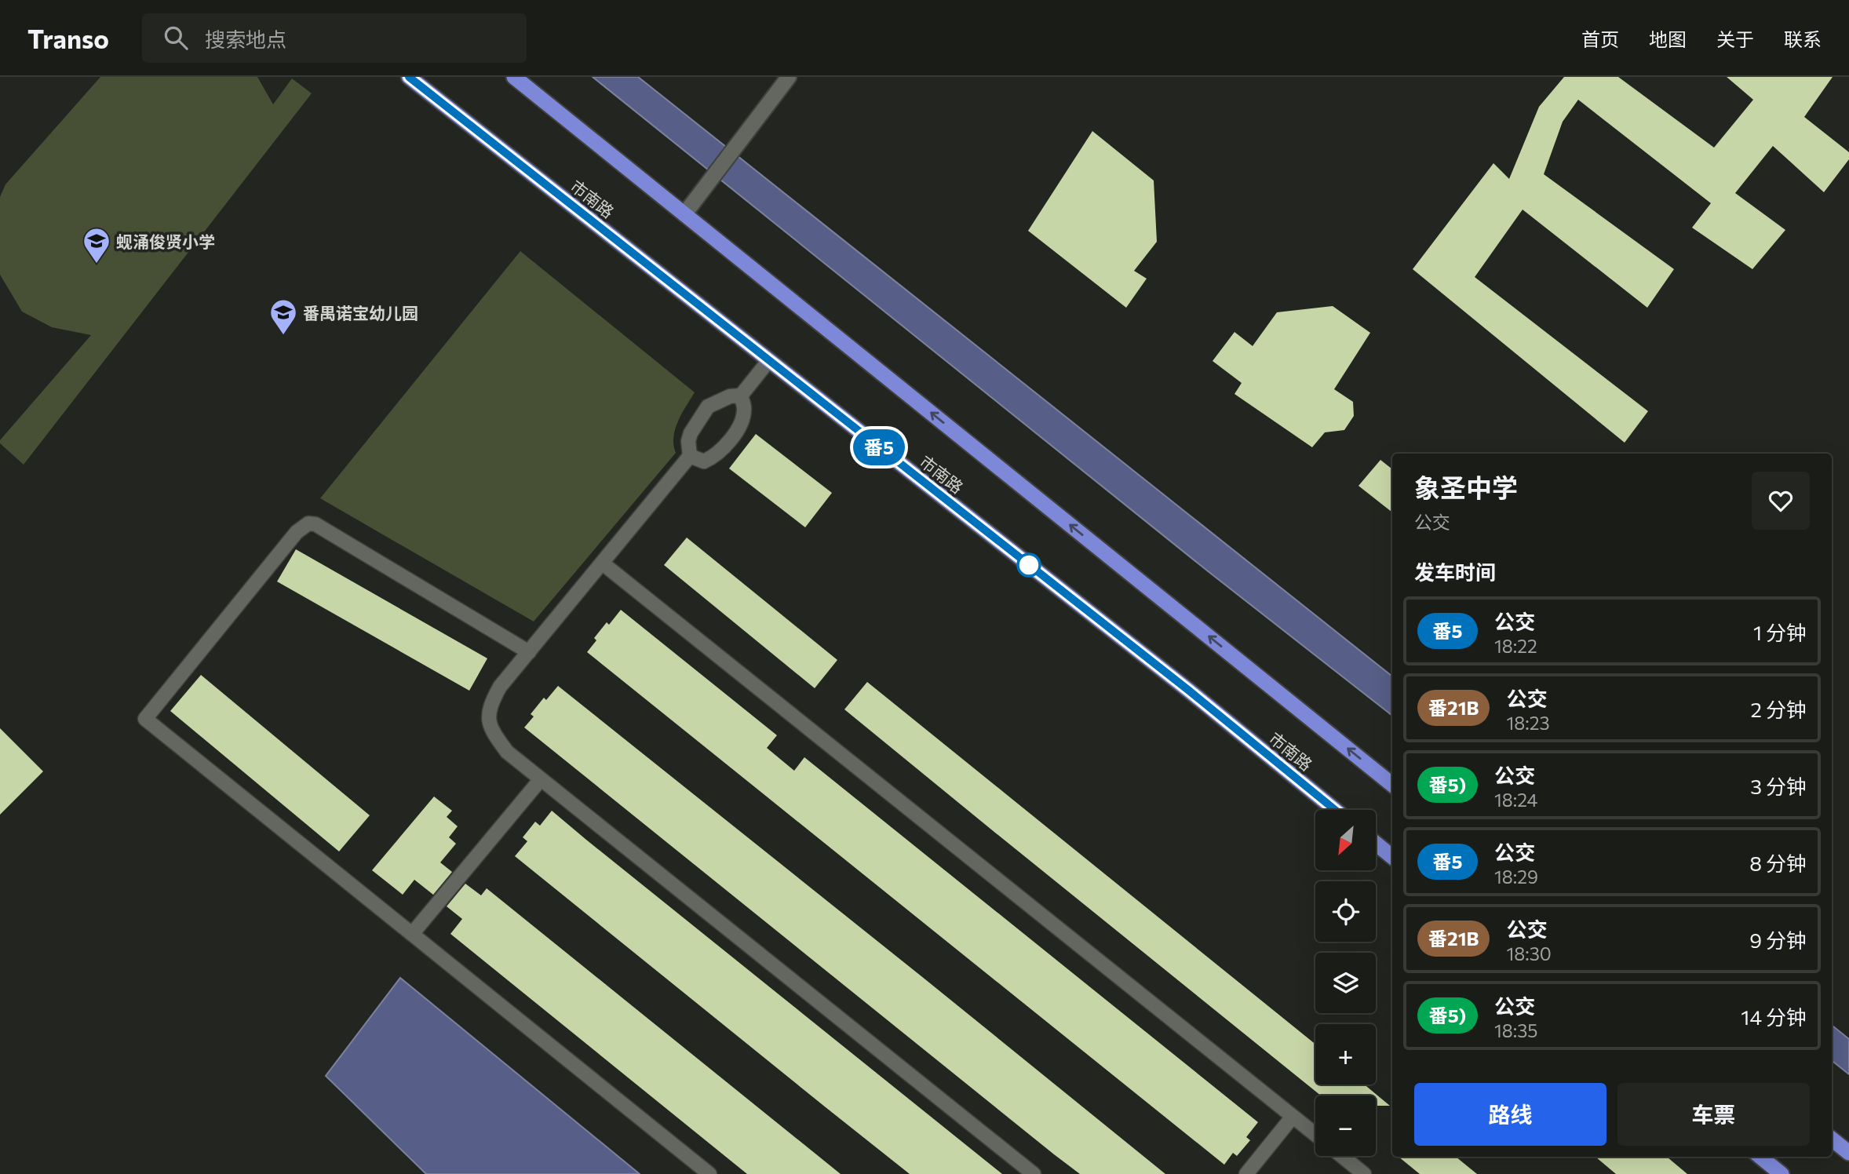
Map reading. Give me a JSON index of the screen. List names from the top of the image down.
{
  "streets": {
    "highway": ["市南路"]
  },
  "places": {
    "school or university": ["蚬涌俊贤小学", "番禺诺宝幼儿园"]
  },
  "lines": ["bus line 番5"],
  "north": "bottom left",
  "page": {
    "header": "Transo",
    "search": "搜索地点",
    "nav": [
      "首页",
      "地图",
      "关于",
      "联系"
    ],
    "on_map": "番5",
    "heading": [
      ["象圣中学", "公交"],
      "发车时间"
    ],
    "list": [
      {
        "mark": "番5",
        "name": "公交",
        "note": "18:22",
        "value": "1 分钟"
      },
      {
        "mark": "番21B",
        "name": "公交",
        "note": "18:23",
        "value": "2 分钟"
      },
      {
        "mark": "番5)",
        "name": "公交",
        "note": "18:24",
        "value": "3 分钟"
      },
      {
        "mark": "番5",
        "name": "公交",
        "note": "18:29",
        "value": "8 分钟"
      },
      {
        "mark": "番21B",
        "name": "公交",
        "note": "18:30",
        "value": "9 分钟"
      },
      {
        "mark": "番5)",
        "name": "公交",
        "note": "18:35",
        "value": "14 分钟"
      }
    ],
    "map_buttons": ["+", "−"],
    "buttons": ["路线", "车票"]
  }
}
